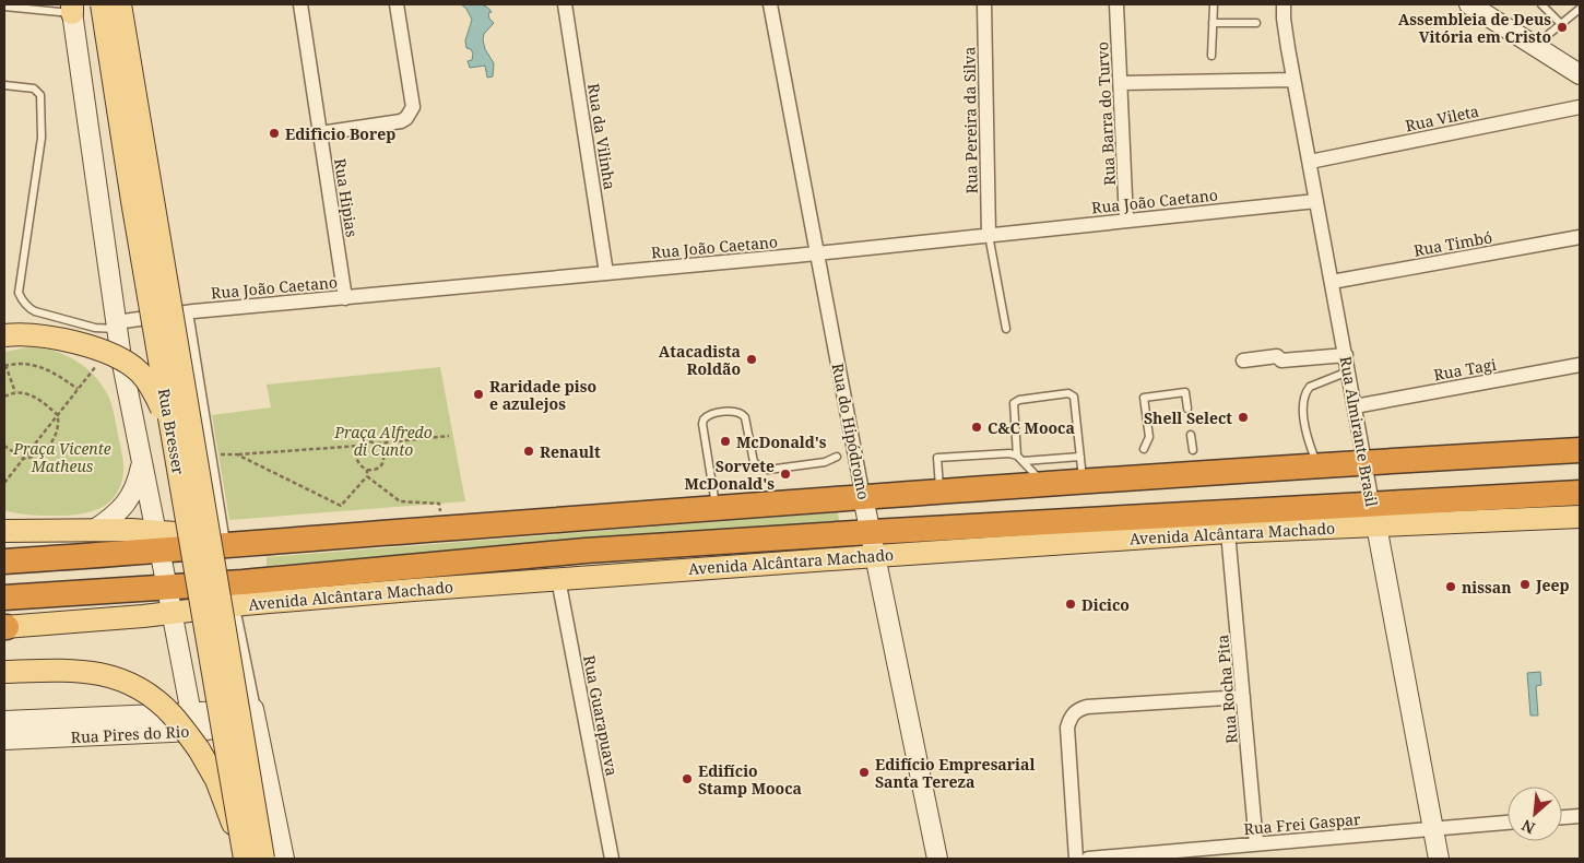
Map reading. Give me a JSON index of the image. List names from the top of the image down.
{
  "streets": {
    "highway": ["Avenida Alcântara Machado"],
    "main road": ["Rua Bresser"],
    "street": [
      "Rua Barra do Turvo",
      "Rua Vileta",
      "Rua Pereira da Silva",
      "Rua da Vilinha",
      "Rua Hipias",
      "Rua João Caetano",
      "Rua Timbó",
      "Rua Tagi",
      "Rua do Hipódromo",
      "Rua Almirante Brasil",
      "Rua Rocha Pita",
      "Rua Guarapuava",
      "Rua Pires do Rio",
      "Rua Frei Gaspar"
    ]
  },
  "crossings": [
    ["Rua Barra do Turvo", "Rua João Caetano"],
    ["Rua Vileta", "Rua Almirante Brasil"],
    ["Rua Pereira da Silva", "Rua João Caetano"],
    ["Rua da Vilinha", "Rua João Caetano"],
    ["Rua Hipias", "Rua João Caetano"],
    ["Rua João Caetano", "Rua do Hipódromo"],
    ["Rua João Caetano", "Rua Almirante Brasil"],
    ["Rua Timbó", "Rua Almirante Brasil"],
    ["Rua Tagi", "Rua Almirante Brasil"],
    ["Rua do Hipódromo", "Avenida Alcântara Machado"],
    ["Rua Almirante Brasil", "Avenida Alcântara Machado"],
    ["Rua Almirante Brasil", "Rua Frei Gaspar"],
    ["Avenida Alcântara Machado", "Rua Rocha Pita"],
    ["Avenida Alcântara Machado", "Rua Guarapuava"],
    ["Rua Rocha Pita", "Rua Frei Gaspar"]
  ],
  "parks": ["Praça Alfredo di Cunto", "Praça Vicente Matheus"],
  "places": [
    "Assembleia de Deus Vitória em Cristo",
    "Edifìcio Borep",
    "Atacadista Roldão",
    "Raridade piso e azulejos",
    "Shell Select",
    "C&C Mooca",
    "McDonald's",
    "Renault",
    "Sorvete McDonald's",
    "Jeep",
    "nissan",
    "Dicico",
    "Edifício Empresarial Santa Tereza",
    "Edifício Stamp Mooca"
  ],
  "north": "bottom left"
}
